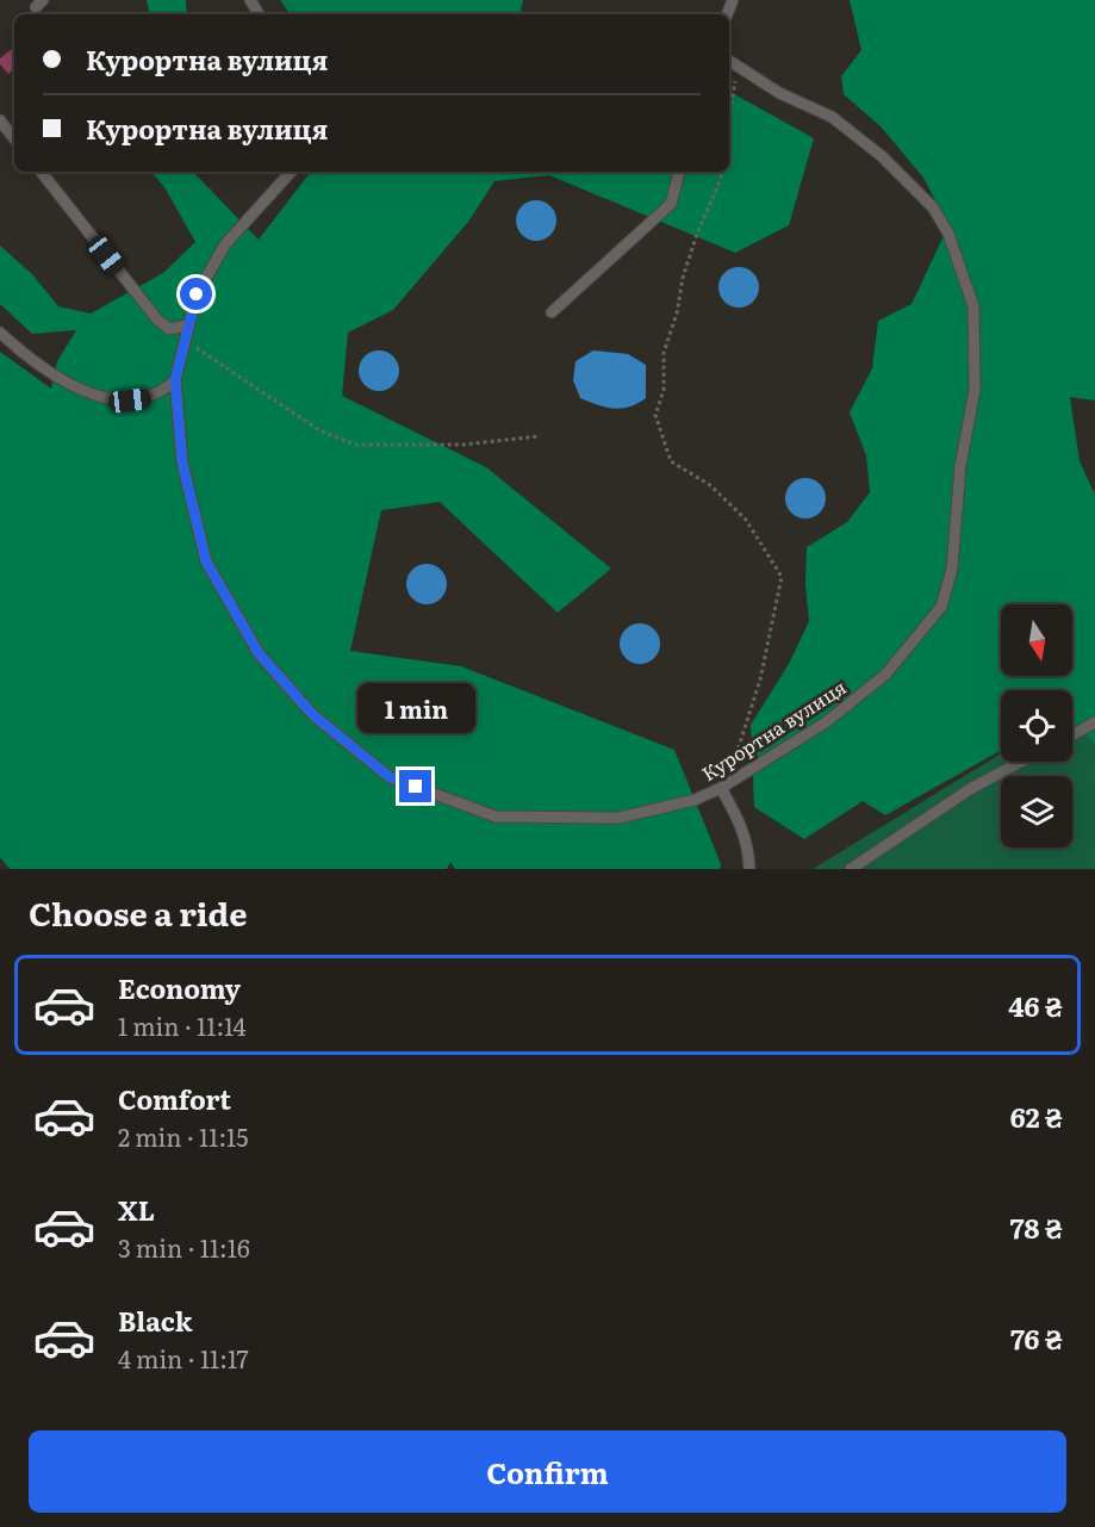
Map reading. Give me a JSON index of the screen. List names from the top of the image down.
{
  "streets": {
    "lane": ["Курортна вулиця"]
  },
  "north": "bottom",
  "page": {
    "banner": ["Курортна вулиця", "Курортна вулиця"],
    "bubble": "1 min",
    "heading": "Choose a ride",
    "list": [
      {
        "name": "Economy",
        "note": "1 min · 11:14",
        "value": "46 ₴"
      },
      {
        "name": "Comfort",
        "note": "2 min · 11:15",
        "value": "62 ₴"
      },
      {
        "name": "XL",
        "note": "3 min · 11:16",
        "value": "78 ₴"
      },
      {
        "name": "Black",
        "note": "4 min · 11:17",
        "value": "76 ₴"
      }
    ],
    "buttons": "Confirm"
  }
}
